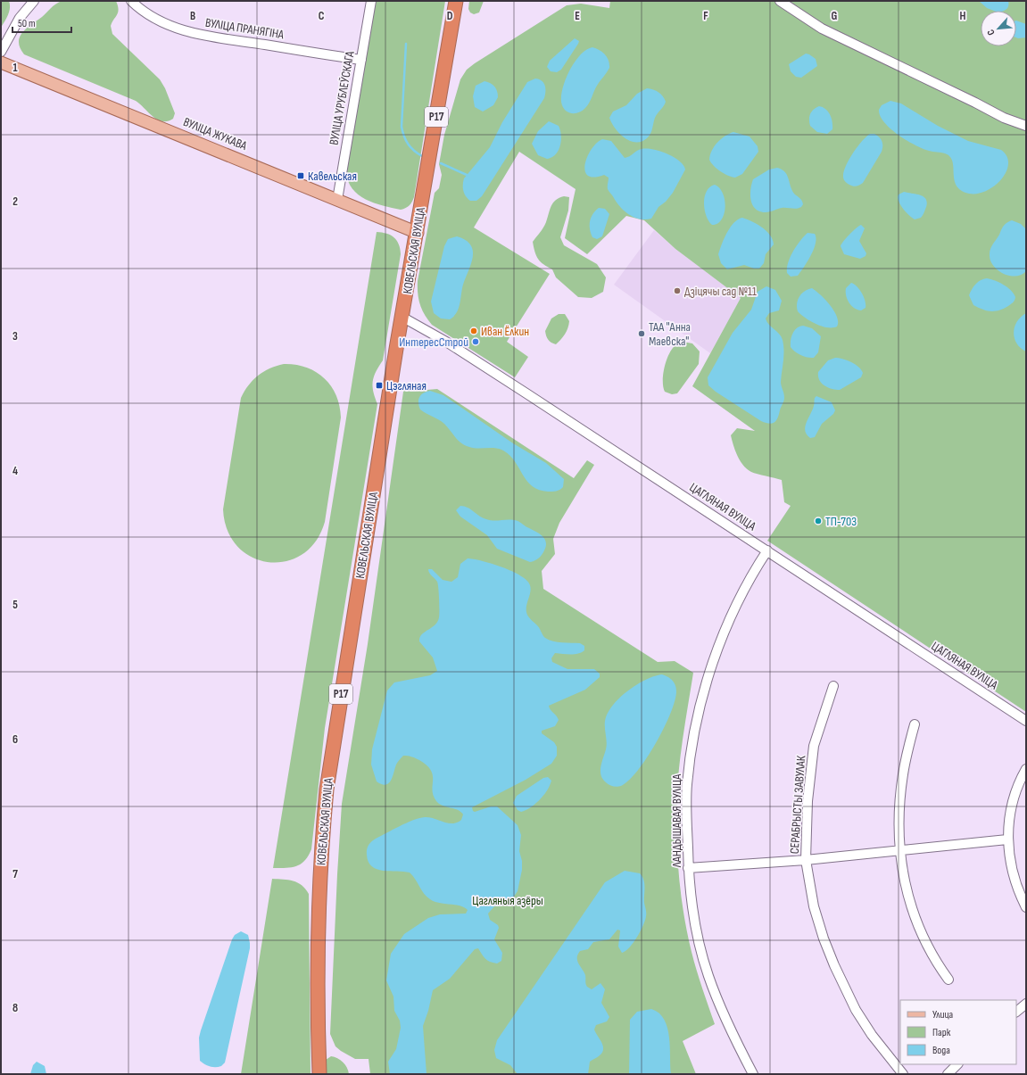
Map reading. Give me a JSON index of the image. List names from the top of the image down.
{
  "streets": {
    "highway": ["Р17", "КОВЕЛЬСКАЯ ВУЛІЦА"],
    "main road": ["ВУЛІЦА ЖУКАВА"],
    "street": [
      "ВУЛІЦА ПРАНЯГІНА",
      "ВУЛІЦА УРУБЛЕЎСКАГА",
      "ЦАГЛЯНАЯ ВУЛІЦА",
      "СЕРАБРЫСТЫ ЗАВУЛАК",
      "ЛАНДЫШАВАЯ ВУЛІЦА"
    ]
  },
  "crossings": [
    ["ВУЛІЦА ПРАНЯГІНА", "ВУЛІЦА УРУБЛЕЎСКАГА"],
    ["ВУЛІЦА УРУБЛЕЎСКАГА", "ВУЛІЦА ЖУКАВА"],
    ["ВУЛІЦА ЖУКАВА", "КОВЕЛЬСКАЯ ВУЛІЦА"],
    ["КОВЕЛЬСКАЯ ВУЛІЦА", "ЦАГЛЯНАЯ ВУЛІЦА"],
    ["ЦАГЛЯНАЯ ВУЛІЦА", "ЛАНДЫШАВАЯ ВУЛІЦА"]
  ],
  "parks": ["Цагляныя азёры"],
  "places": {
    "transit": ["Кавельская", "Цэгляная"],
    "other": [
      "Дзіцячы сад №11",
      "Иван Ёлкин",
      "ТАА \"Анна Маевска\"",
      "ИнтересСтрой",
      "ТП-703"
    ]
  },
  "legend": ["Улица", "Парк", "Вода"],
  "scale_bar": "50 m",
  "north": "bottom left",
  "grid": {
    "columns": [
      "B",
      "C",
      "D",
      "E",
      "F",
      "G",
      "H"
    ],
    "rows": [
      "1",
      "2",
      "3",
      "4",
      "5",
      "6",
      "7",
      "8"
    ]
  }
}
